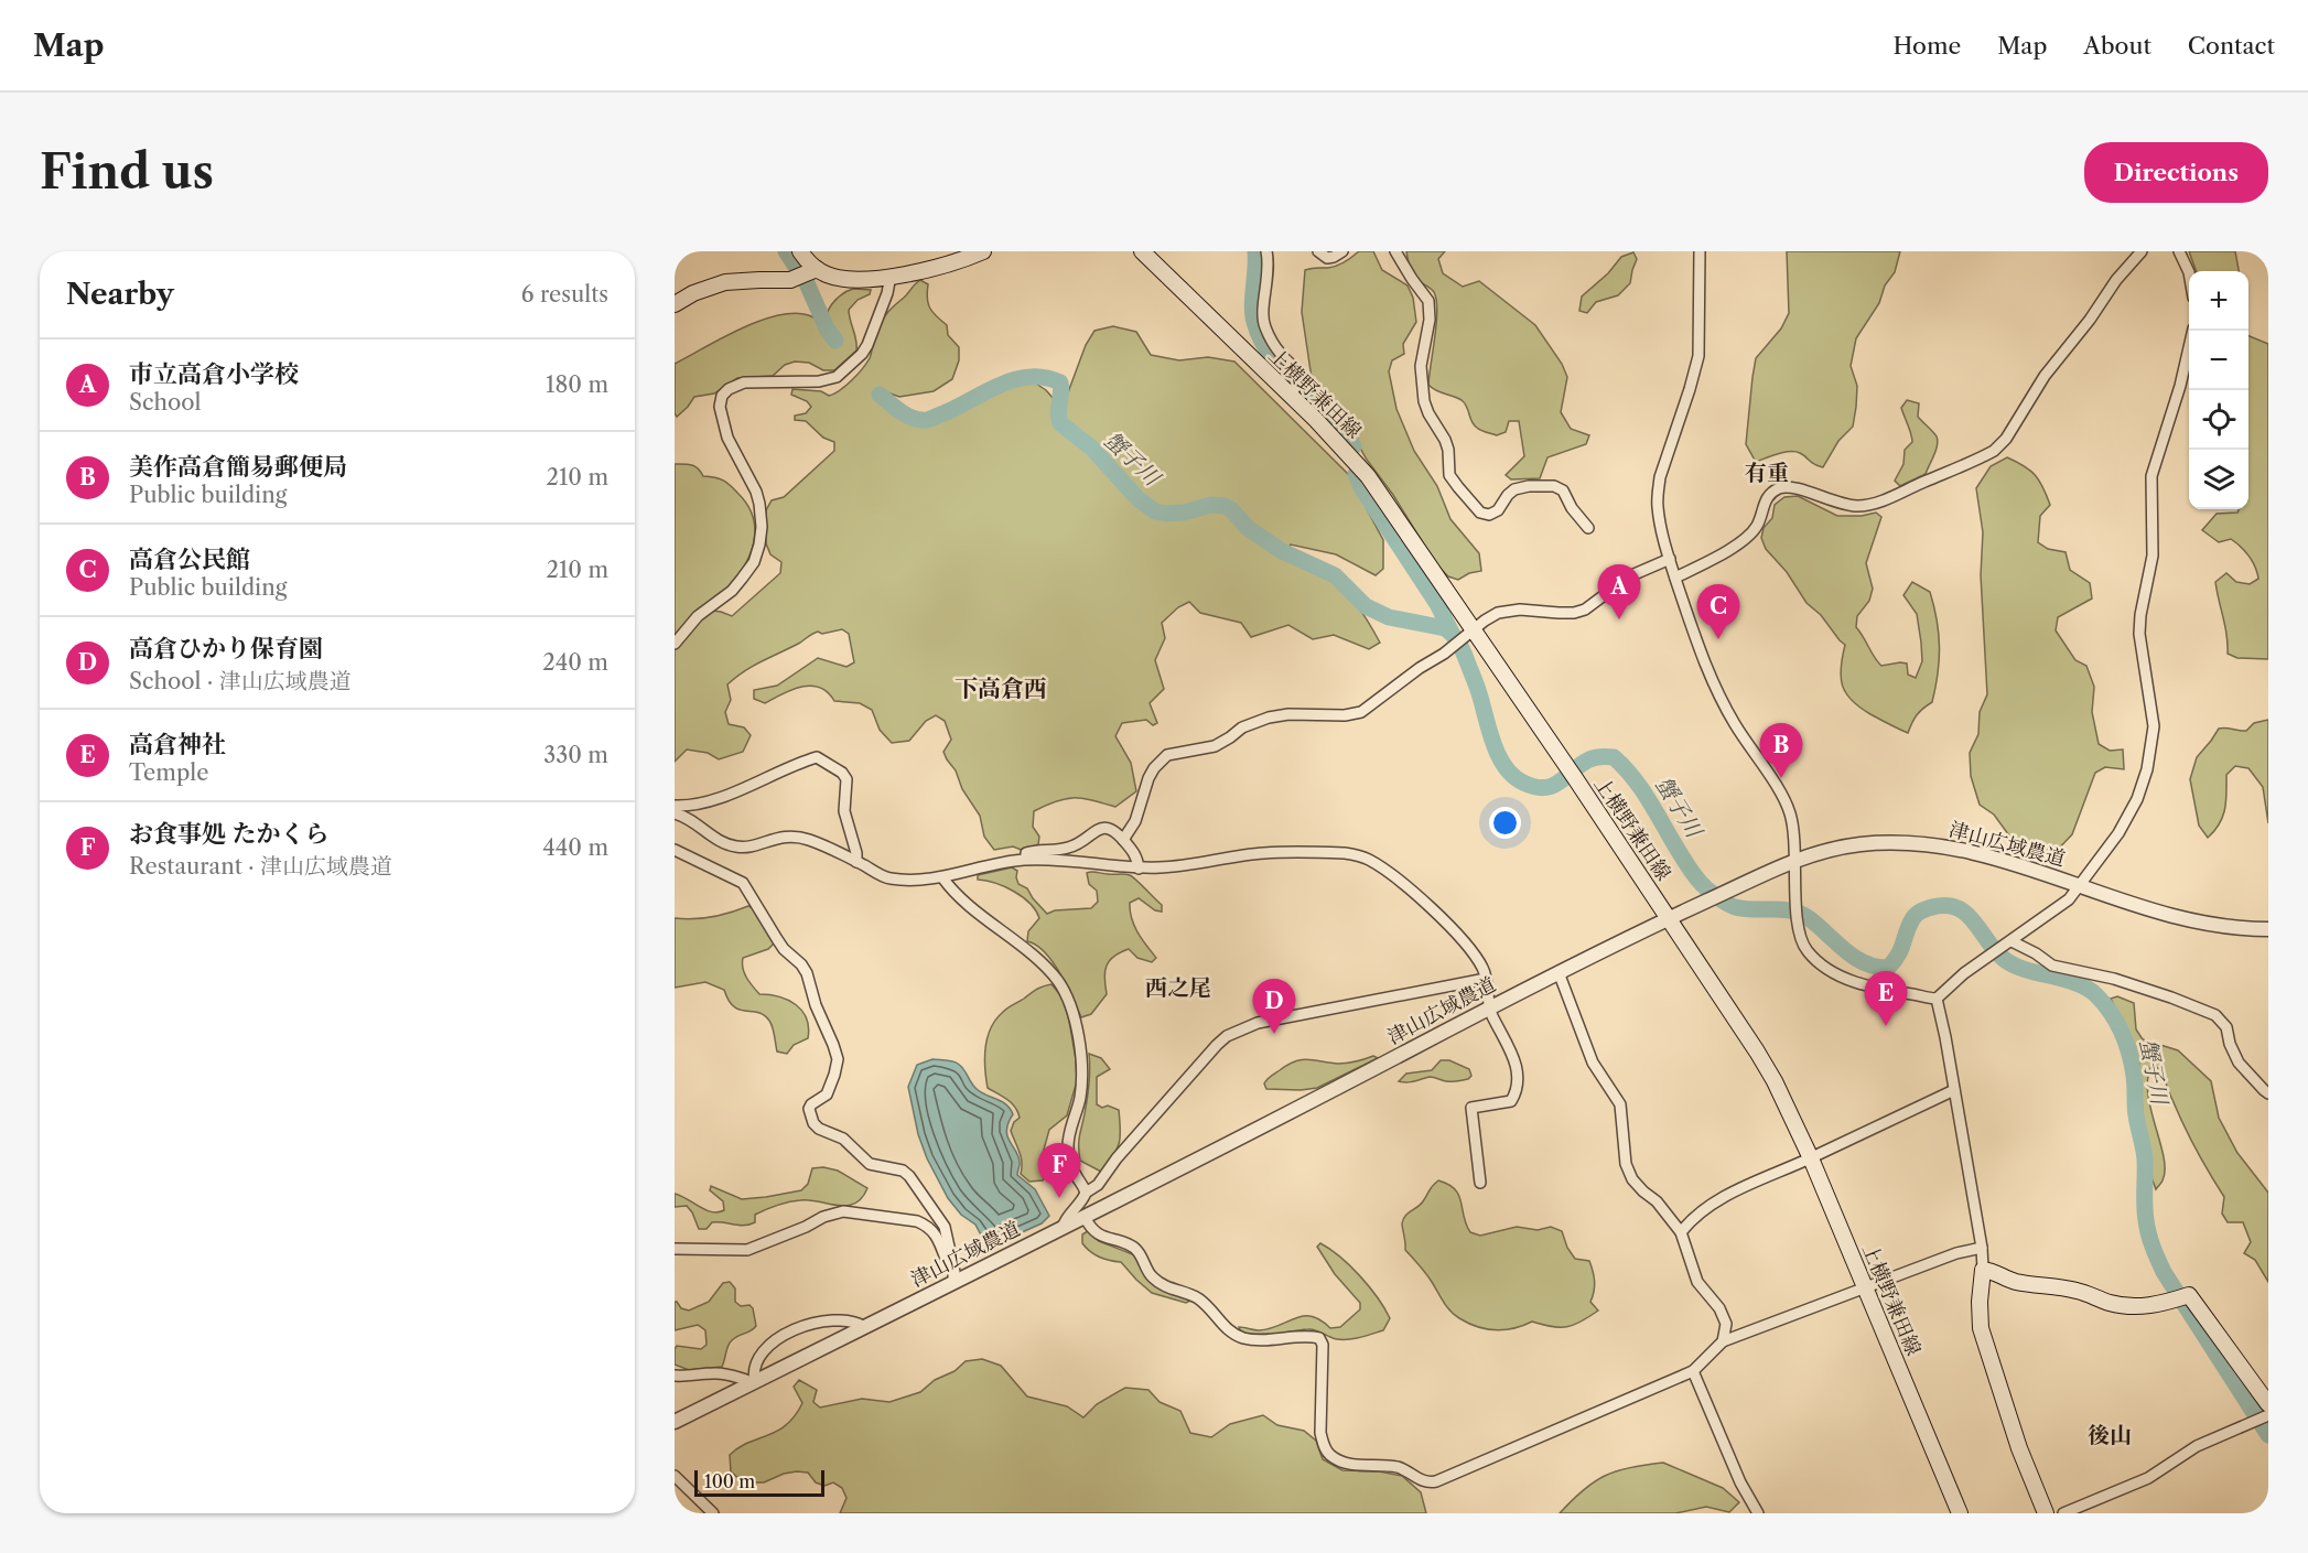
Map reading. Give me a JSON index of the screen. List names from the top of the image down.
{
  "streets": {
    "main road": ["上横野兼田線"],
    "street": ["津山広域農道"]
  },
  "crossings": [
    ["上横野兼田線", "津山広域農道"]
  ],
  "districts": [
    "有重",
    "下高倉西",
    "西之尾",
    "後山"
  ],
  "water": ["蟹子川"],
  "scale_bar": "100 m",
  "page": {
    "header": "Map",
    "nav": [
      "Home",
      "Map",
      "About",
      "Contact"
    ],
    "buttons": "Directions",
    "title": "Find us",
    "heading": ["Nearby", "6 results"],
    "map_buttons": ["+", "−"],
    "list": [
      {
        "mark": "A",
        "name": "市立高倉小学校",
        "note": "School",
        "value": "180 m"
      },
      {
        "mark": "B",
        "name": "美作高倉簡易郵便局",
        "note": "Public building",
        "value": "210 m"
      },
      {
        "mark": "C",
        "name": "高倉公民館",
        "note": "Public building",
        "value": "210 m"
      },
      {
        "mark": "D",
        "name": "高倉ひかり保育園",
        "note": "School · 津山広域農道",
        "value": "240 m"
      },
      {
        "mark": "E",
        "name": "高倉神社",
        "note": "Temple",
        "value": "330 m"
      },
      {
        "mark": "F",
        "name": "お食事処 たかくら",
        "note": "Restaurant · 津山広域農道",
        "value": "440 m"
      }
    ],
    "pins": [
      "A",
      "C",
      "B",
      "E",
      "D",
      "F"
    ],
    "scale": "100 m"
  }
}
